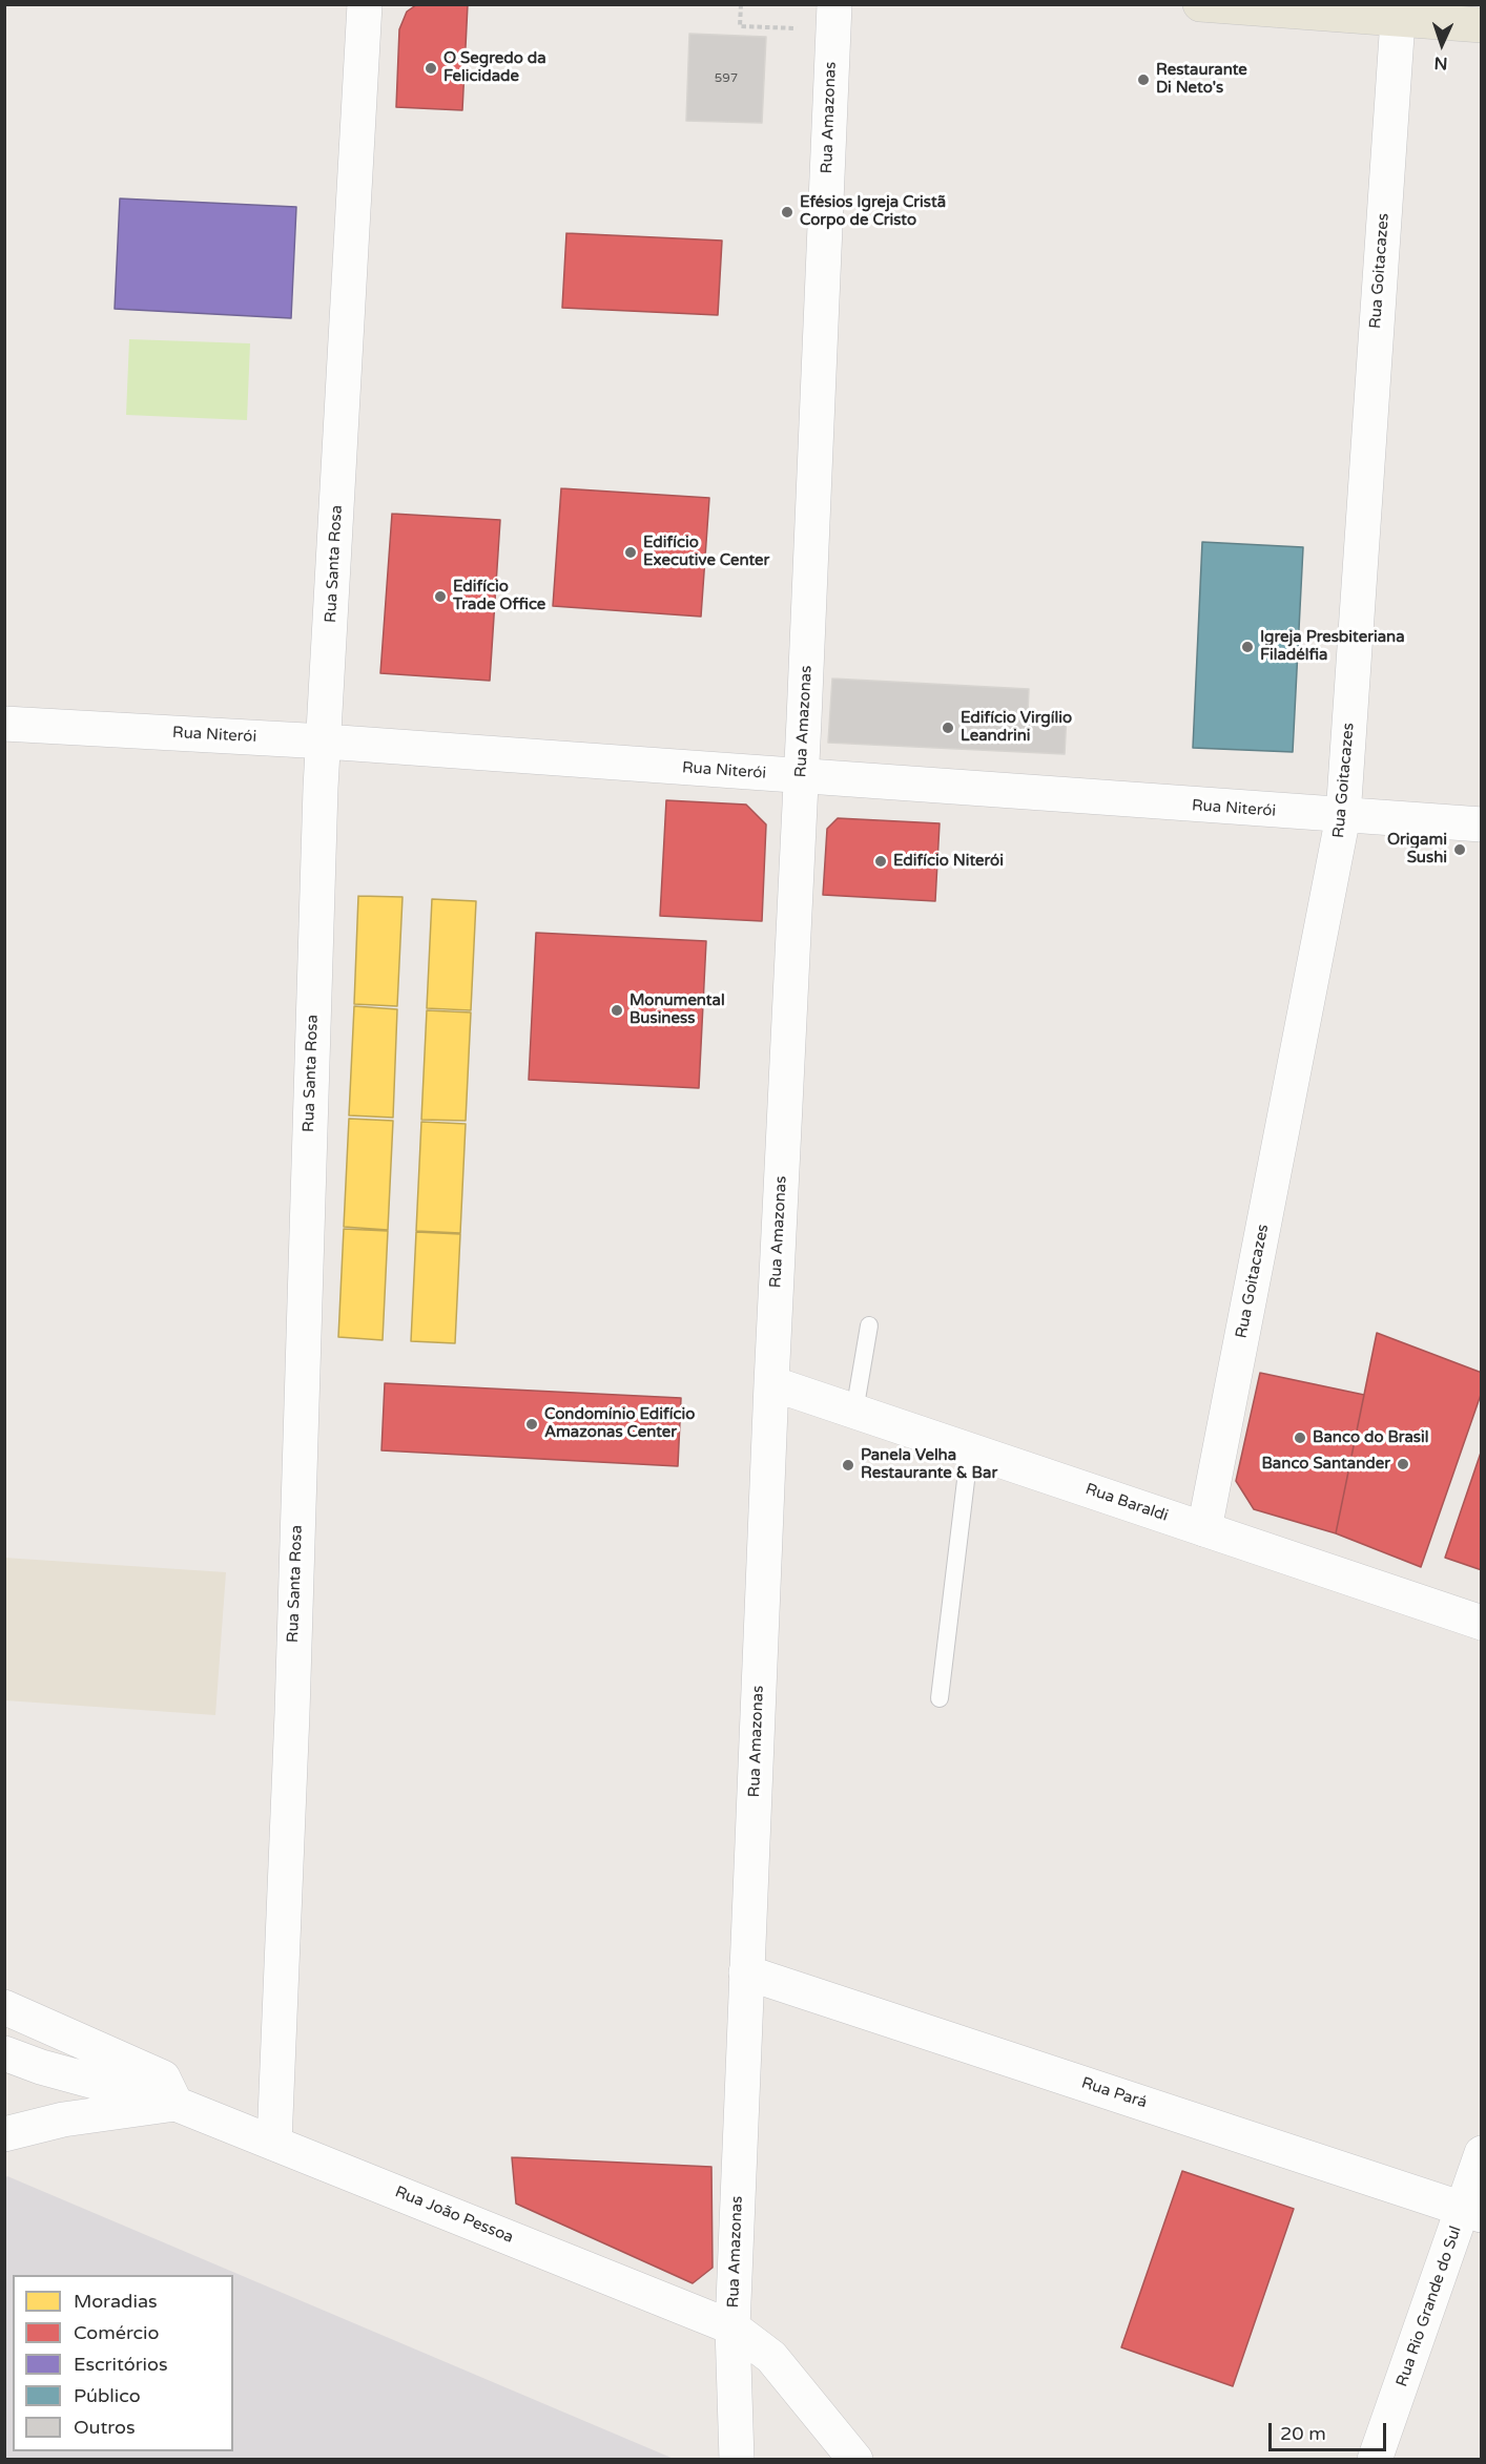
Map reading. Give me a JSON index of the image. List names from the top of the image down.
{
  "streets": {
    "street": [
      "Rua Amazonas",
      "Rua Goitacazes",
      "Rua Santa Rosa",
      "Rua Niterói",
      "Rua Baraldi",
      "Rua Pará",
      "Rua João Pessoa",
      "Rua Rio Grande do Sul"
    ]
  },
  "crossings": [
    ["Rua Amazonas", "Rua Niterói"],
    ["Rua Amazonas", "Rua Baraldi"],
    ["Rua Amazonas", "Rua Pará"],
    ["Rua Amazonas", "Rua João Pessoa"],
    ["Rua Goitacazes", "Rua Niterói"],
    ["Rua Goitacazes", "Rua Baraldi"],
    ["Rua Santa Rosa", "Rua Niterói"],
    ["Rua Santa Rosa", "Rua João Pessoa"],
    ["Rua Pará", "Rua Rio Grande do Sul"]
  ],
  "places": [
    "O Segredo da Felicidade",
    "Restaurante Di Neto's",
    "Efésios Igreja Cristã Corpo de Cristo",
    "Edifício Executive Center",
    "Edifício Trade Office",
    "Igreja Presbiteriana Filadélfia",
    "Edifício Virgílio Leandrini",
    "Origami Sushi",
    "Edifício Niterói",
    "Monumental Business",
    "Condomínio Edifício Amazonas Center",
    "Banco do Brasil",
    "Banco Santander",
    "Panela Velha Restaurante & Bar"
  ],
  "house_numbers": ["597"],
  "legend": [
    "Moradias",
    "Comércio",
    "Escritórios",
    "Público",
    "Outros"
  ],
  "scale_bar": "20 m",
  "north": "bottom"
}
